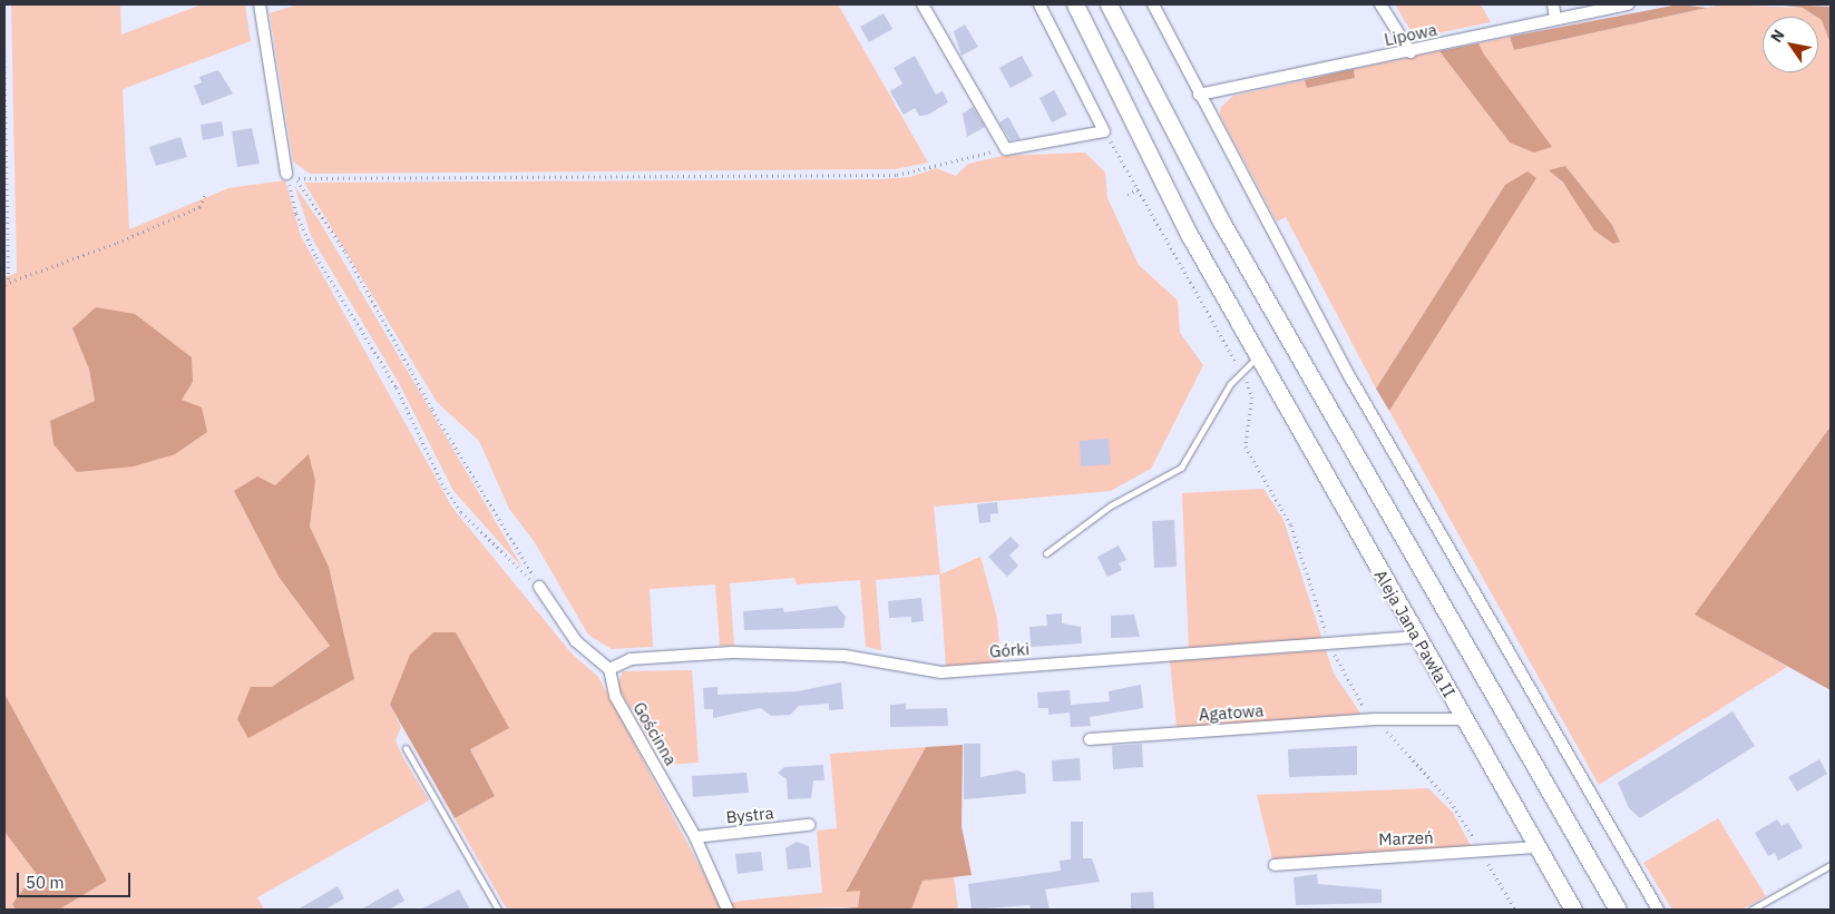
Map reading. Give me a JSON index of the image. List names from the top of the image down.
{
  "streets": {
    "main road": ["Aleja Jana Pawła II"],
    "street": [
      "Lipowa",
      "Górki",
      "Agatowa",
      "Gościnna",
      "Bystra",
      "Marzeń"
    ]
  },
  "crossings": [
    ["Aleja Jana Pawła II", "Górki"],
    ["Aleja Jana Pawła II", "Agatowa"],
    ["Aleja Jana Pawła II", "Marzeń"],
    ["Górki", "Gościnna"],
    ["Gościnna", "Bystra"]
  ],
  "scale_bar": "50 m",
  "north": "top left"
}
